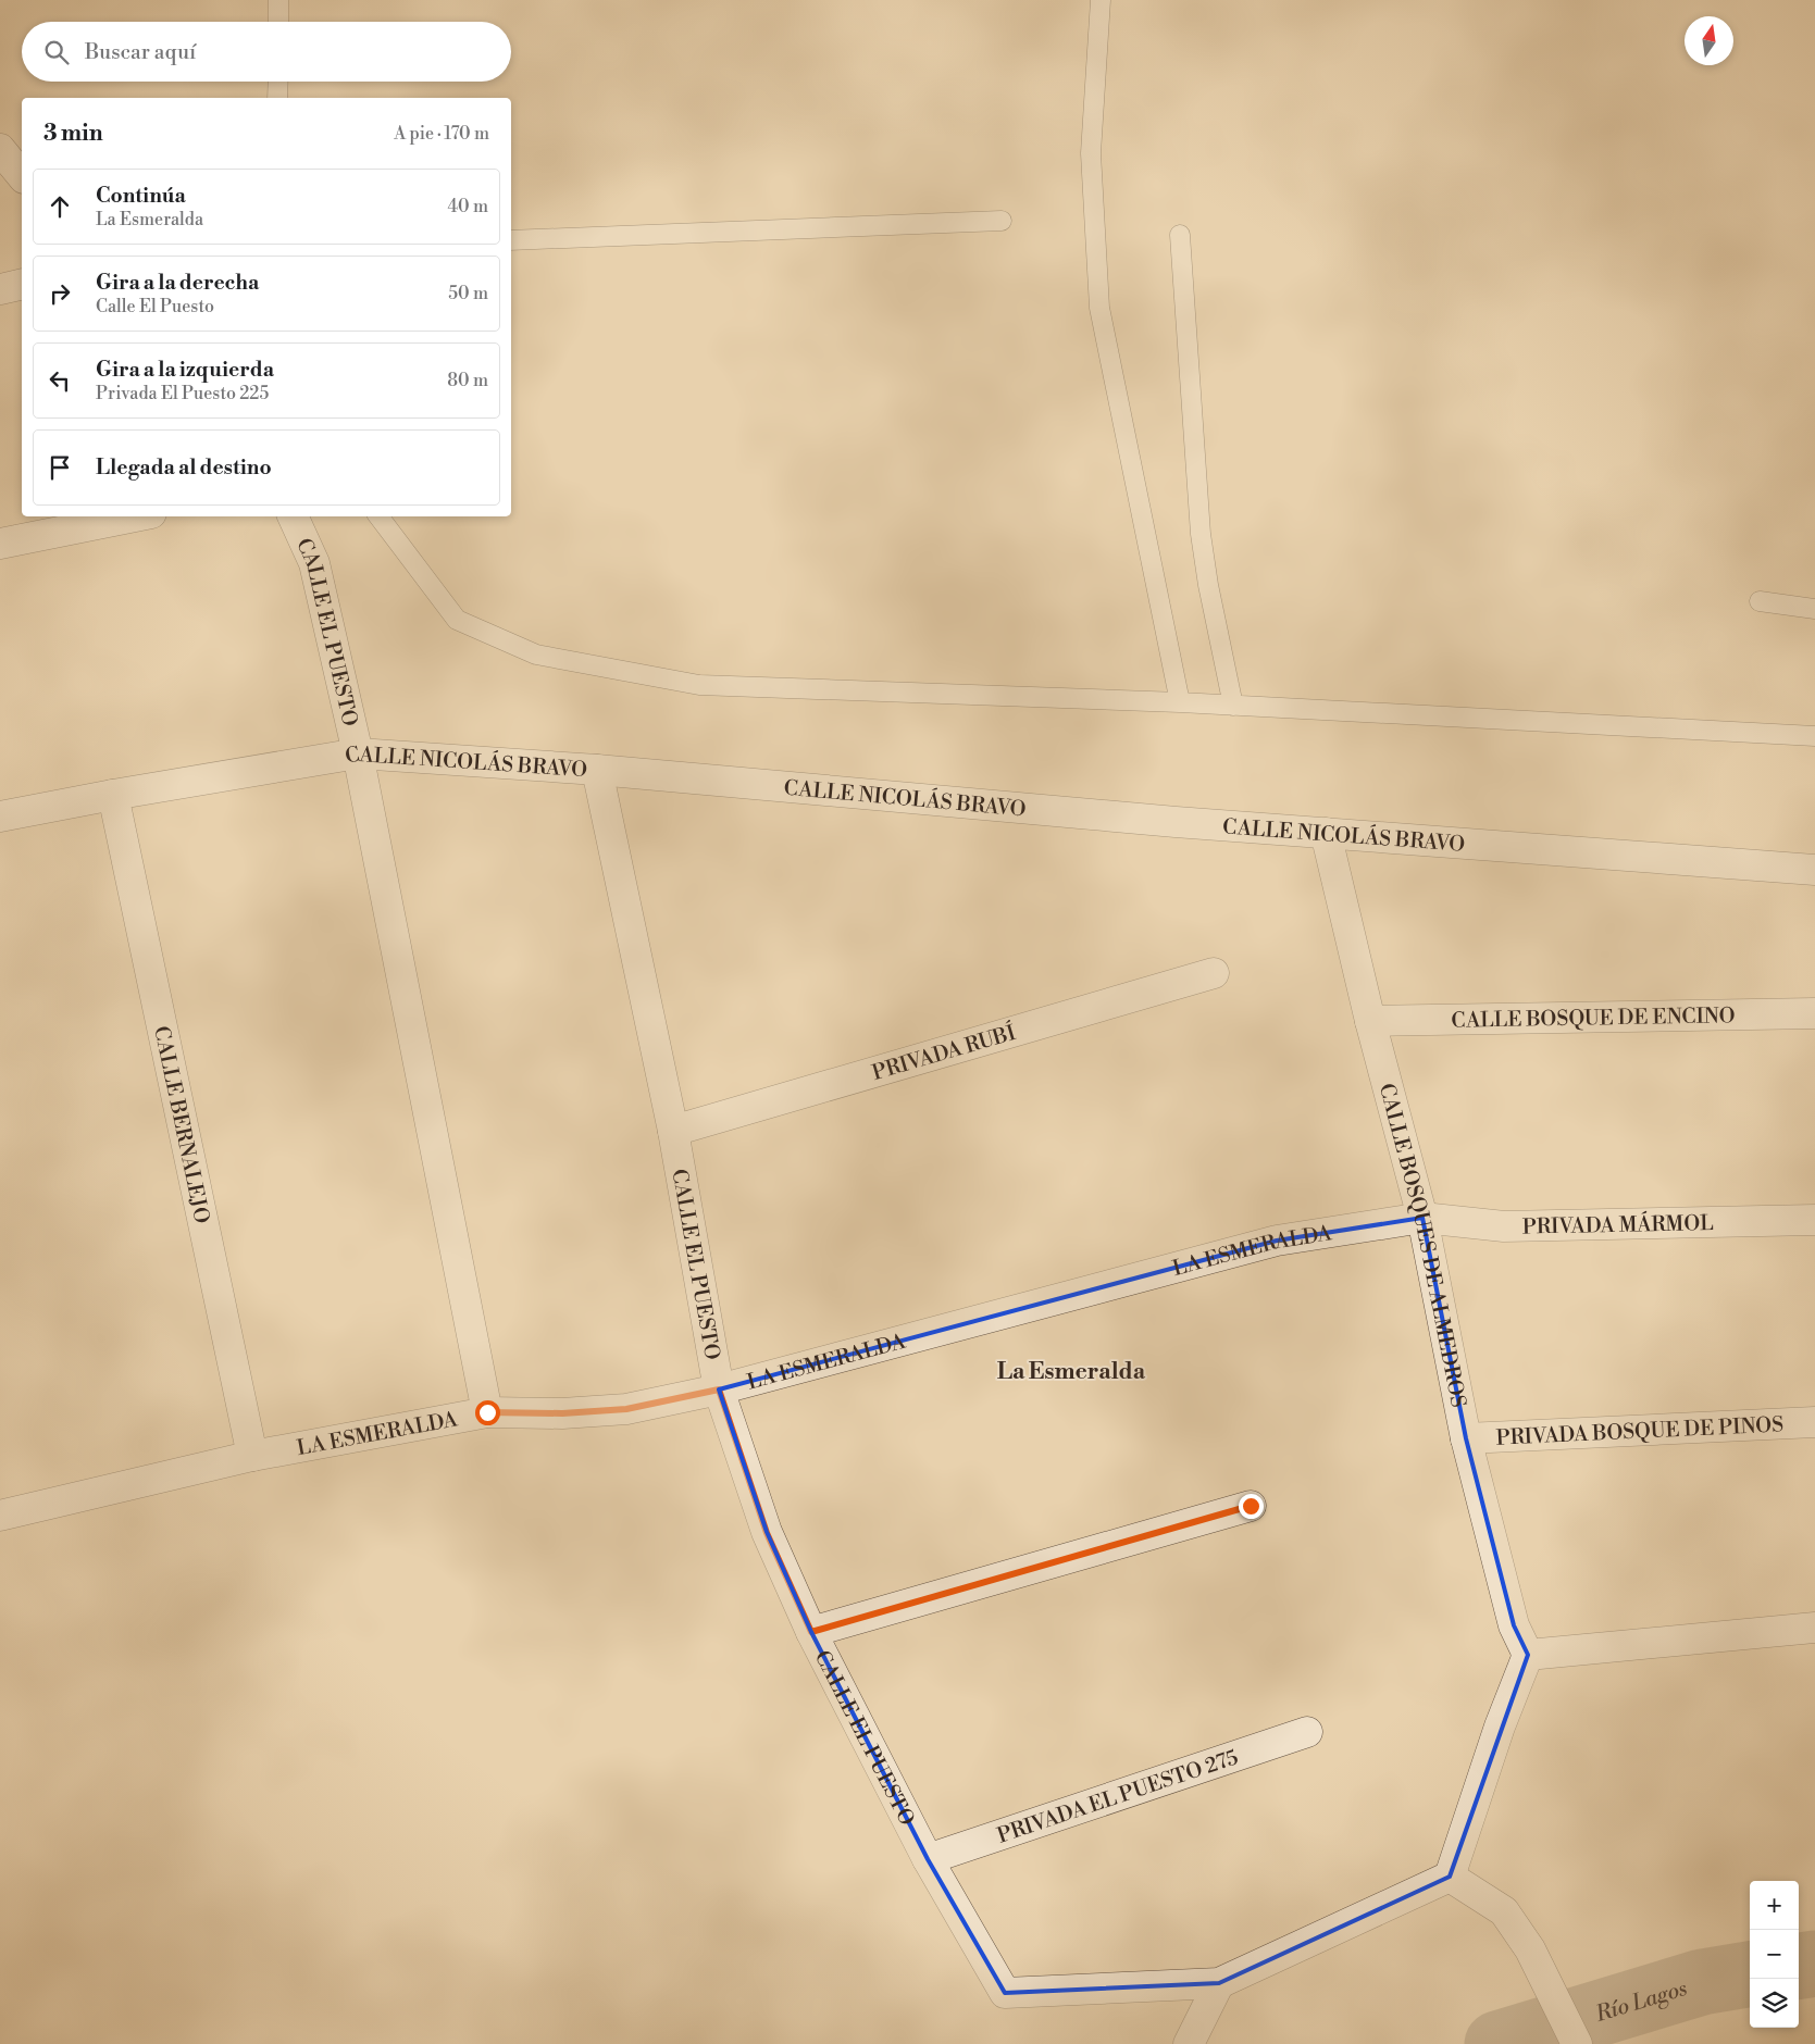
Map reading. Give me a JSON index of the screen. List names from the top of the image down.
{
  "streets": {
    "street": [
      "CALLE EL PUESTO",
      "CALLE NICOLÁS BRAVO",
      "CALLE BOSQUE DE ENCINO",
      "PRIVADA RUBÍ",
      "CALLE BERNALEJO",
      "PRIVADA MÁRMOL",
      "CALLE BOSQUES DE ALMEDROS",
      "LA ESMERALDA",
      "PRIVADA BOSQUE DE PINOS",
      "PRIVADA EL PUESTO 275"
    ]
  },
  "crossings": [
    ["CALLE EL PUESTO", "CALLE NICOLÁS BRAVO"],
    ["CALLE EL PUESTO", "PRIVADA RUBÍ"],
    ["CALLE EL PUESTO", "LA ESMERALDA"],
    ["CALLE EL PUESTO", "PRIVADA EL PUESTO 275"],
    ["CALLE NICOLÁS BRAVO", "CALLE BERNALEJO"],
    ["CALLE NICOLÁS BRAVO", "CALLE BOSQUES DE ALMEDROS"],
    ["CALLE BOSQUE DE ENCINO", "CALLE BOSQUES DE ALMEDROS"],
    ["CALLE BERNALEJO", "LA ESMERALDA"],
    ["PRIVADA MÁRMOL", "CALLE BOSQUES DE ALMEDROS"],
    ["PRIVADA MÁRMOL", "LA ESMERALDA"],
    ["CALLE BOSQUES DE ALMEDROS", "LA ESMERALDA"],
    ["CALLE BOSQUES DE ALMEDROS", "PRIVADA BOSQUE DE PINOS"]
  ],
  "districts": ["La Esmeralda"],
  "water": ["Río Lagos"],
  "north": "top",
  "page": {
    "search": "Buscar aquí",
    "heading": ["3 min", "A pie · 170 m"],
    "list": [
      ["Continúa", "La Esmeralda", "40 m"],
      ["Gira a la derecha", "Calle El Puesto", "50 m"],
      ["Gira a la izquierda", "Privada El Puesto 225", "80 m"],
      "Llegada al destino"
    ],
    "map_buttons": ["+", "−"]
  }
}
